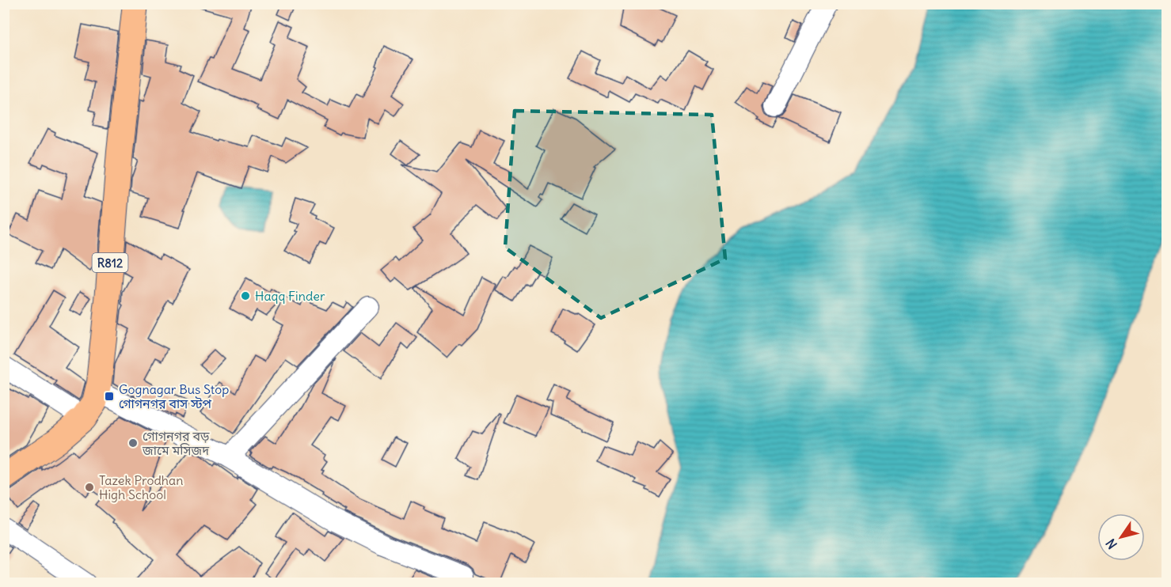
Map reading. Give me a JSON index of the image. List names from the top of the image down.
{
  "streets": {
    "main road": ["R812"]
  },
  "places": {
    "other": ["Haqq Finder", "গোগনগর বড় জামে মসিজদ", "Tazek Prodhan High School"],
    "transit": ["Gognagar Bus Stop গোগনগর বাস স্টপ"]
  },
  "north": "bottom left"
}
